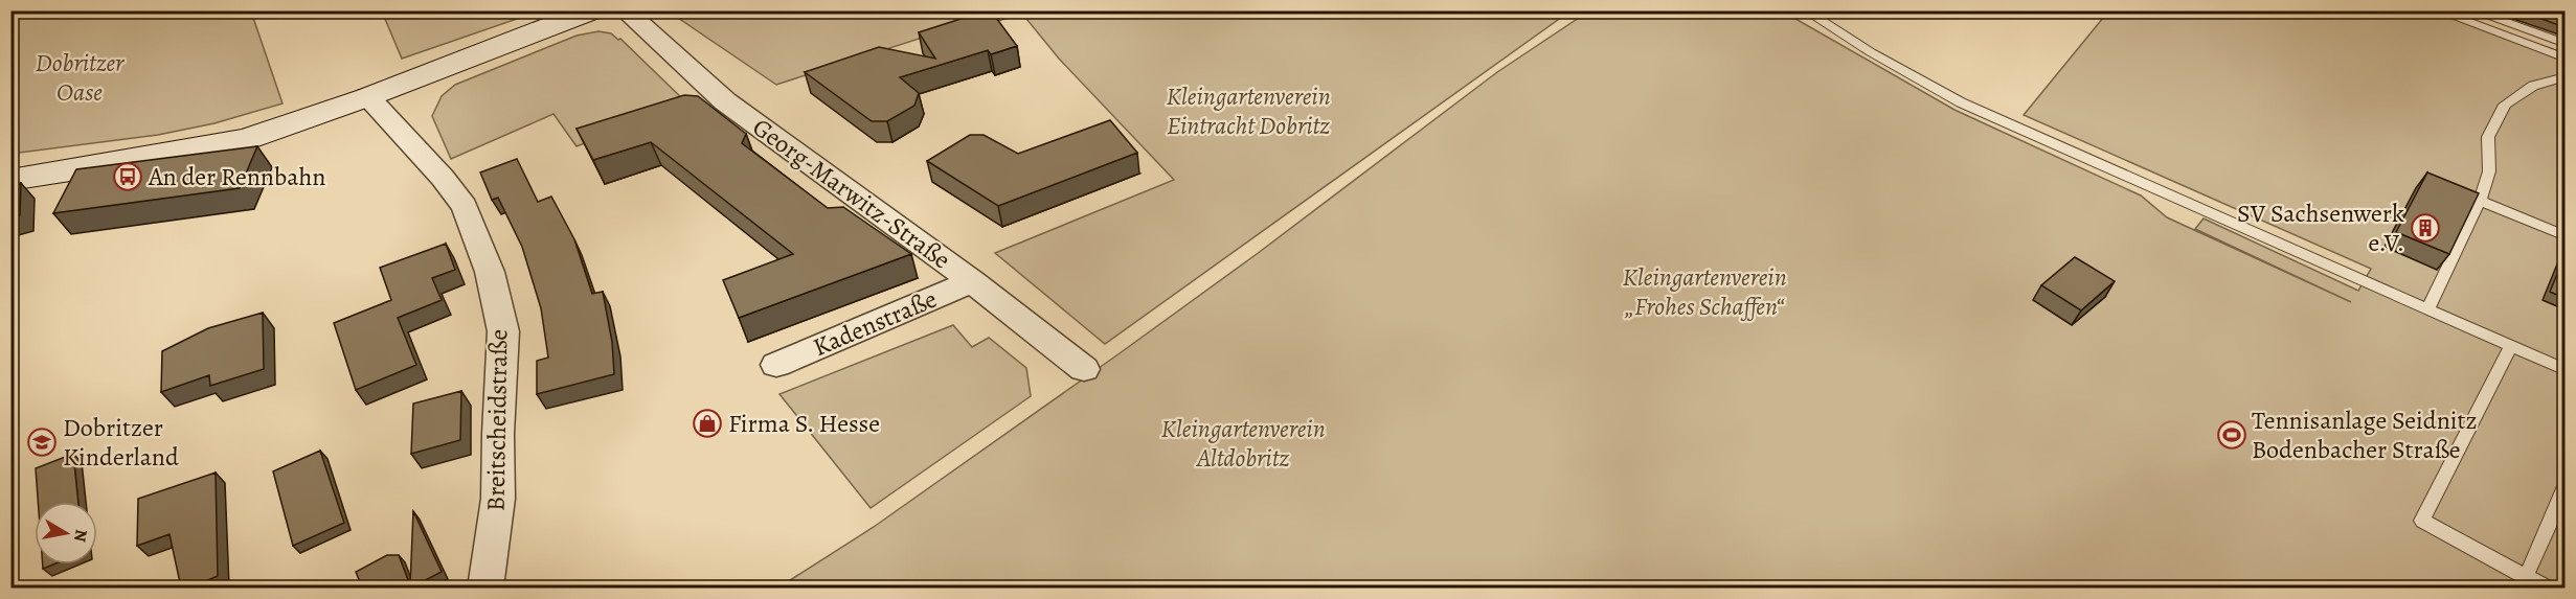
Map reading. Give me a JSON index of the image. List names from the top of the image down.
{
  "streets": {
    "street": ["Georg-Marwitz-Straße", "Kadenstraße", "Breitscheidstraße"]
  },
  "crossings": [
    ["Georg-Marwitz-Straße", "Kadenstraße"]
  ],
  "parks": [
    "Dobritzer Oase",
    "Kleingartenverein Eintracht Dobritz",
    "Kleingartenverein „Frohes Schaffen“",
    "Kleingartenverein Altdobritz"
  ],
  "places": {
    "bus stop": ["An der Rennbahn"],
    "building": ["SV Sachsenwerk e.V."],
    "shop": ["Firma S. Hesse"],
    "sports": ["Tennisanlage Seidnitz Bodenbacher Straße"],
    "school or university": ["Dobritzer Kinderland"]
  },
  "north": "right"
}
